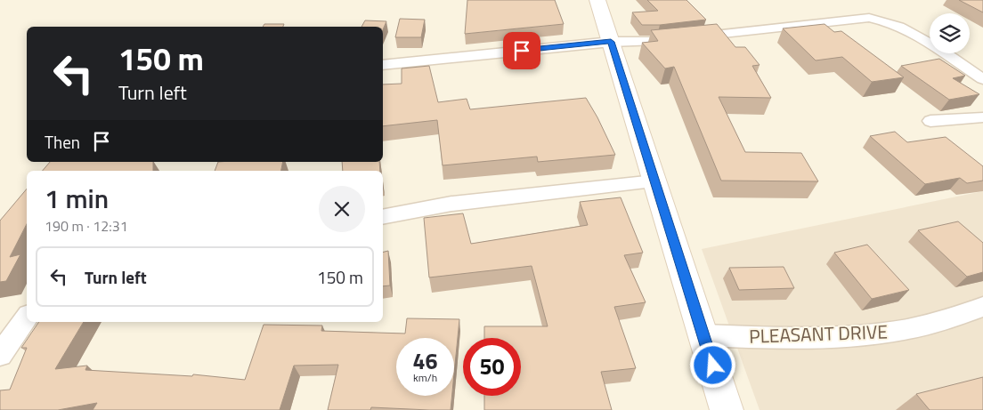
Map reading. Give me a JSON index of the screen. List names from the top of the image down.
{
  "streets": {
    "street": ["PLEASANT DRIVE"]
  },
  "page": {
    "turn": ["150 m", "Turn left"],
    "then": "Then",
    "heading": ["1 min", "190 m · 12:31"],
    "list": [
      {
        "name": "Turn left",
        "value": "150 m"
      }
    ],
    "speed": "46 km/h",
    "limit": "50"
  }
}
